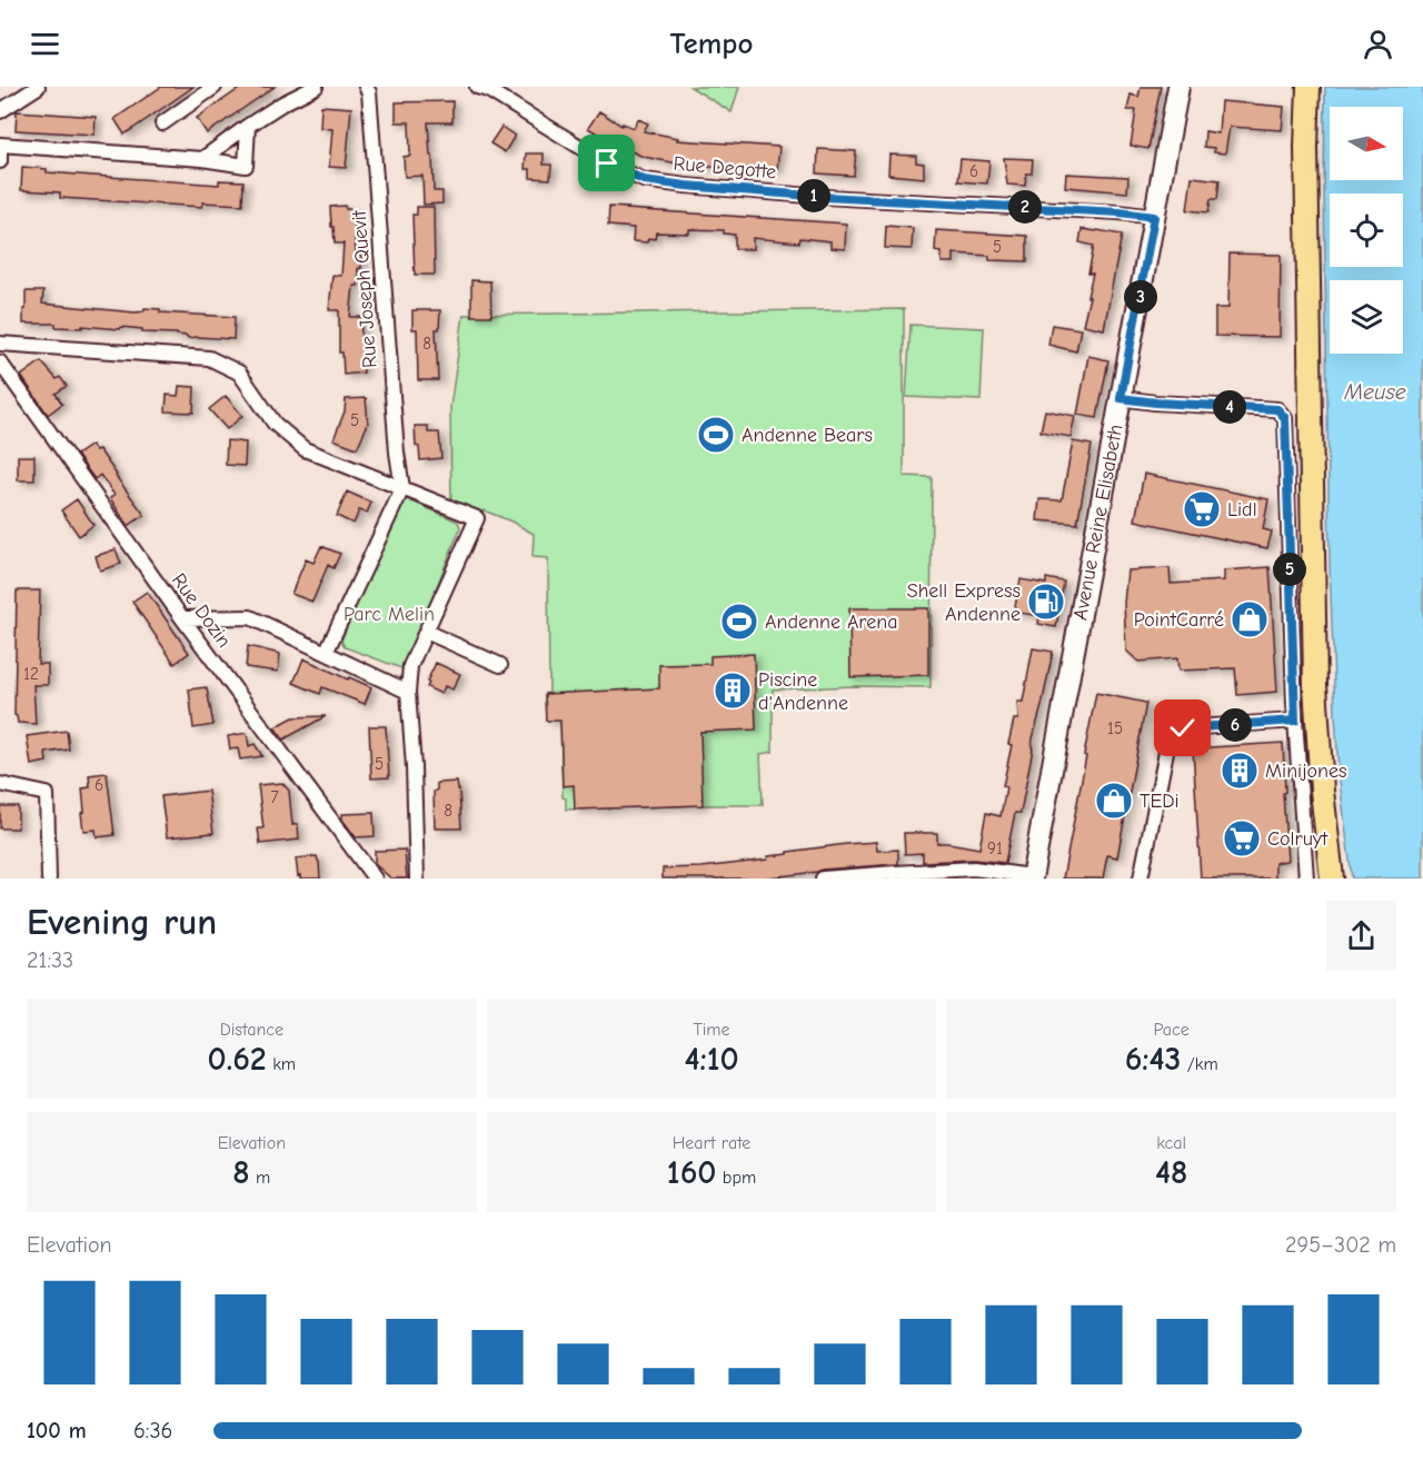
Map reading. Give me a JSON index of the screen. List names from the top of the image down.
{
  "streets": {
    "main road": ["Avenue Reine Elisabeth"],
    "street": ["Rue Degotte", "Rue Joseph Quevit", "Rue Dozin"]
  },
  "crossings": [
    ["Rue Degotte", "Avenue Reine Elisabeth"]
  ],
  "water": ["Meuse"],
  "parks": ["Parc Melin"],
  "places": {
    "sports": ["Andenne Bears", "Andenne Arena"],
    "supermarket": ["Lidl", "Colruyt"],
    "fuel station": ["Shell Express Andenne"],
    "shop": ["PointCarré", "TEDi"],
    "building": ["Piscine d'Andenne", "Minijones"]
  },
  "house_numbers": [
    "6",
    "5",
    "8",
    "5",
    "12",
    "15",
    "5",
    "6",
    "7",
    "8",
    "91"
  ],
  "north": "right",
  "page": {
    "header": "Tempo",
    "pins": [
      "1",
      "2",
      "3",
      "4",
      "5",
      "6"
    ],
    "heading": ["Evening run", "21:33"],
    "stats": [
      ["Distance", "0.62 km"],
      ["Time", "4:10"],
      ["Pace", "6:43 /km"],
      ["Elevation", "8 m"],
      ["Heart rate", "160 bpm"],
      ["kcal", "48"]
    ],
    "chart": ["Elevation", "295–302 m"],
    "list": [
      {
        "name": "100 m",
        "note": "6:36"
      }
    ]
  }
}
